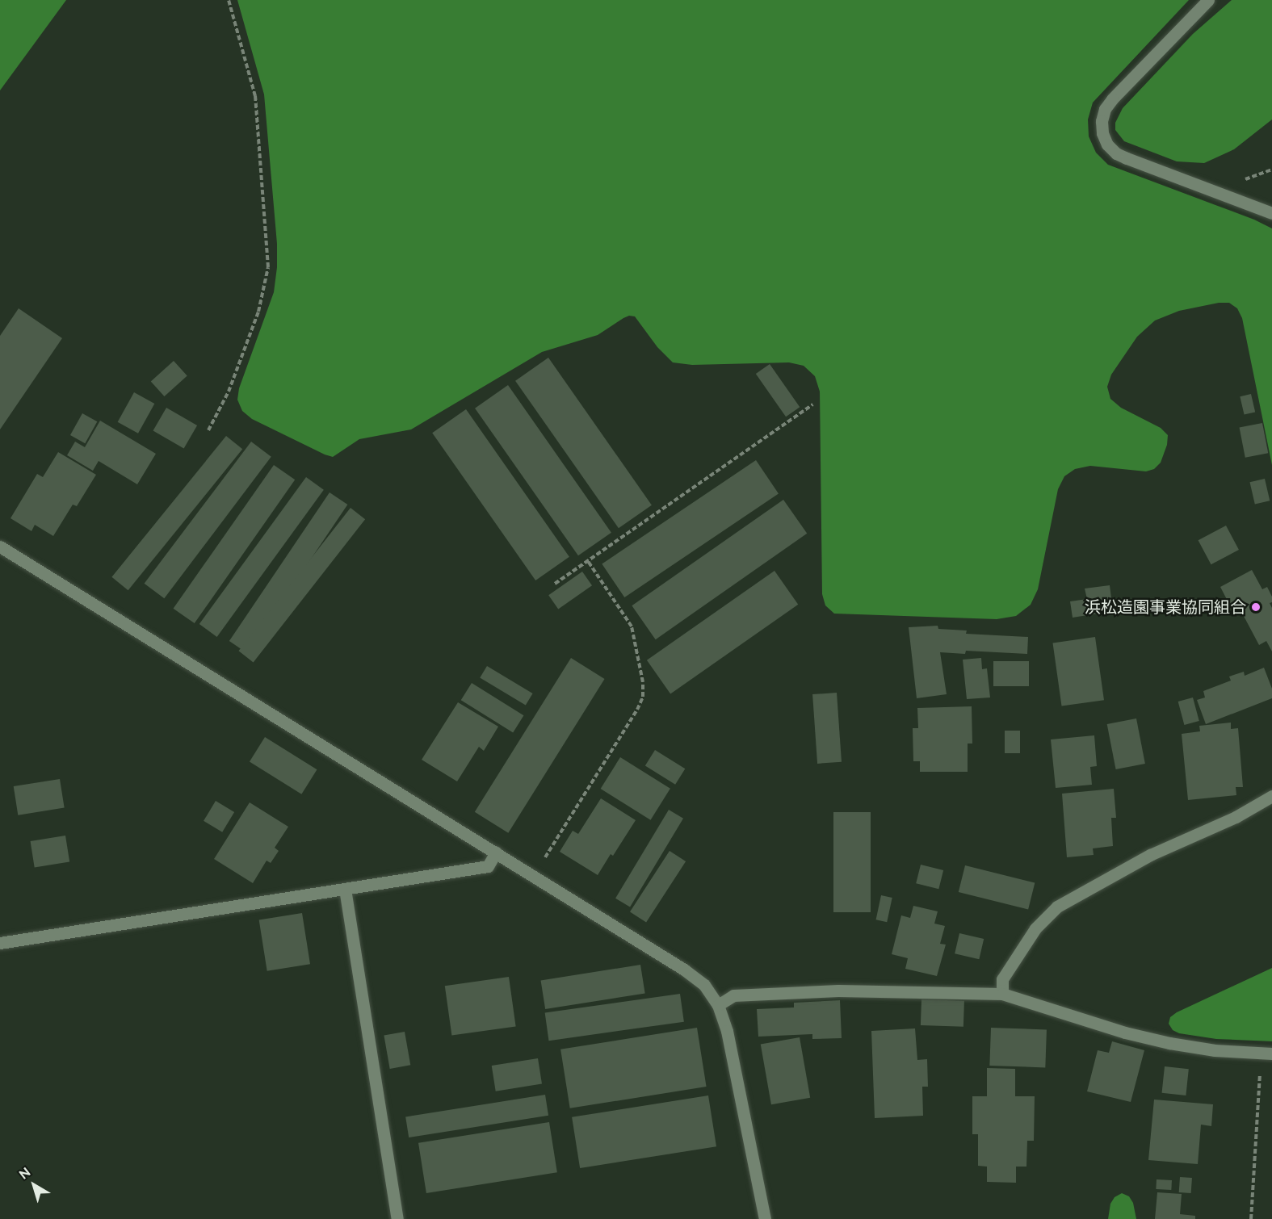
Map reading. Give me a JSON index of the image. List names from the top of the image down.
{
  "places": ["浜松造園事業協同組合"],
  "north": "top left"
}
